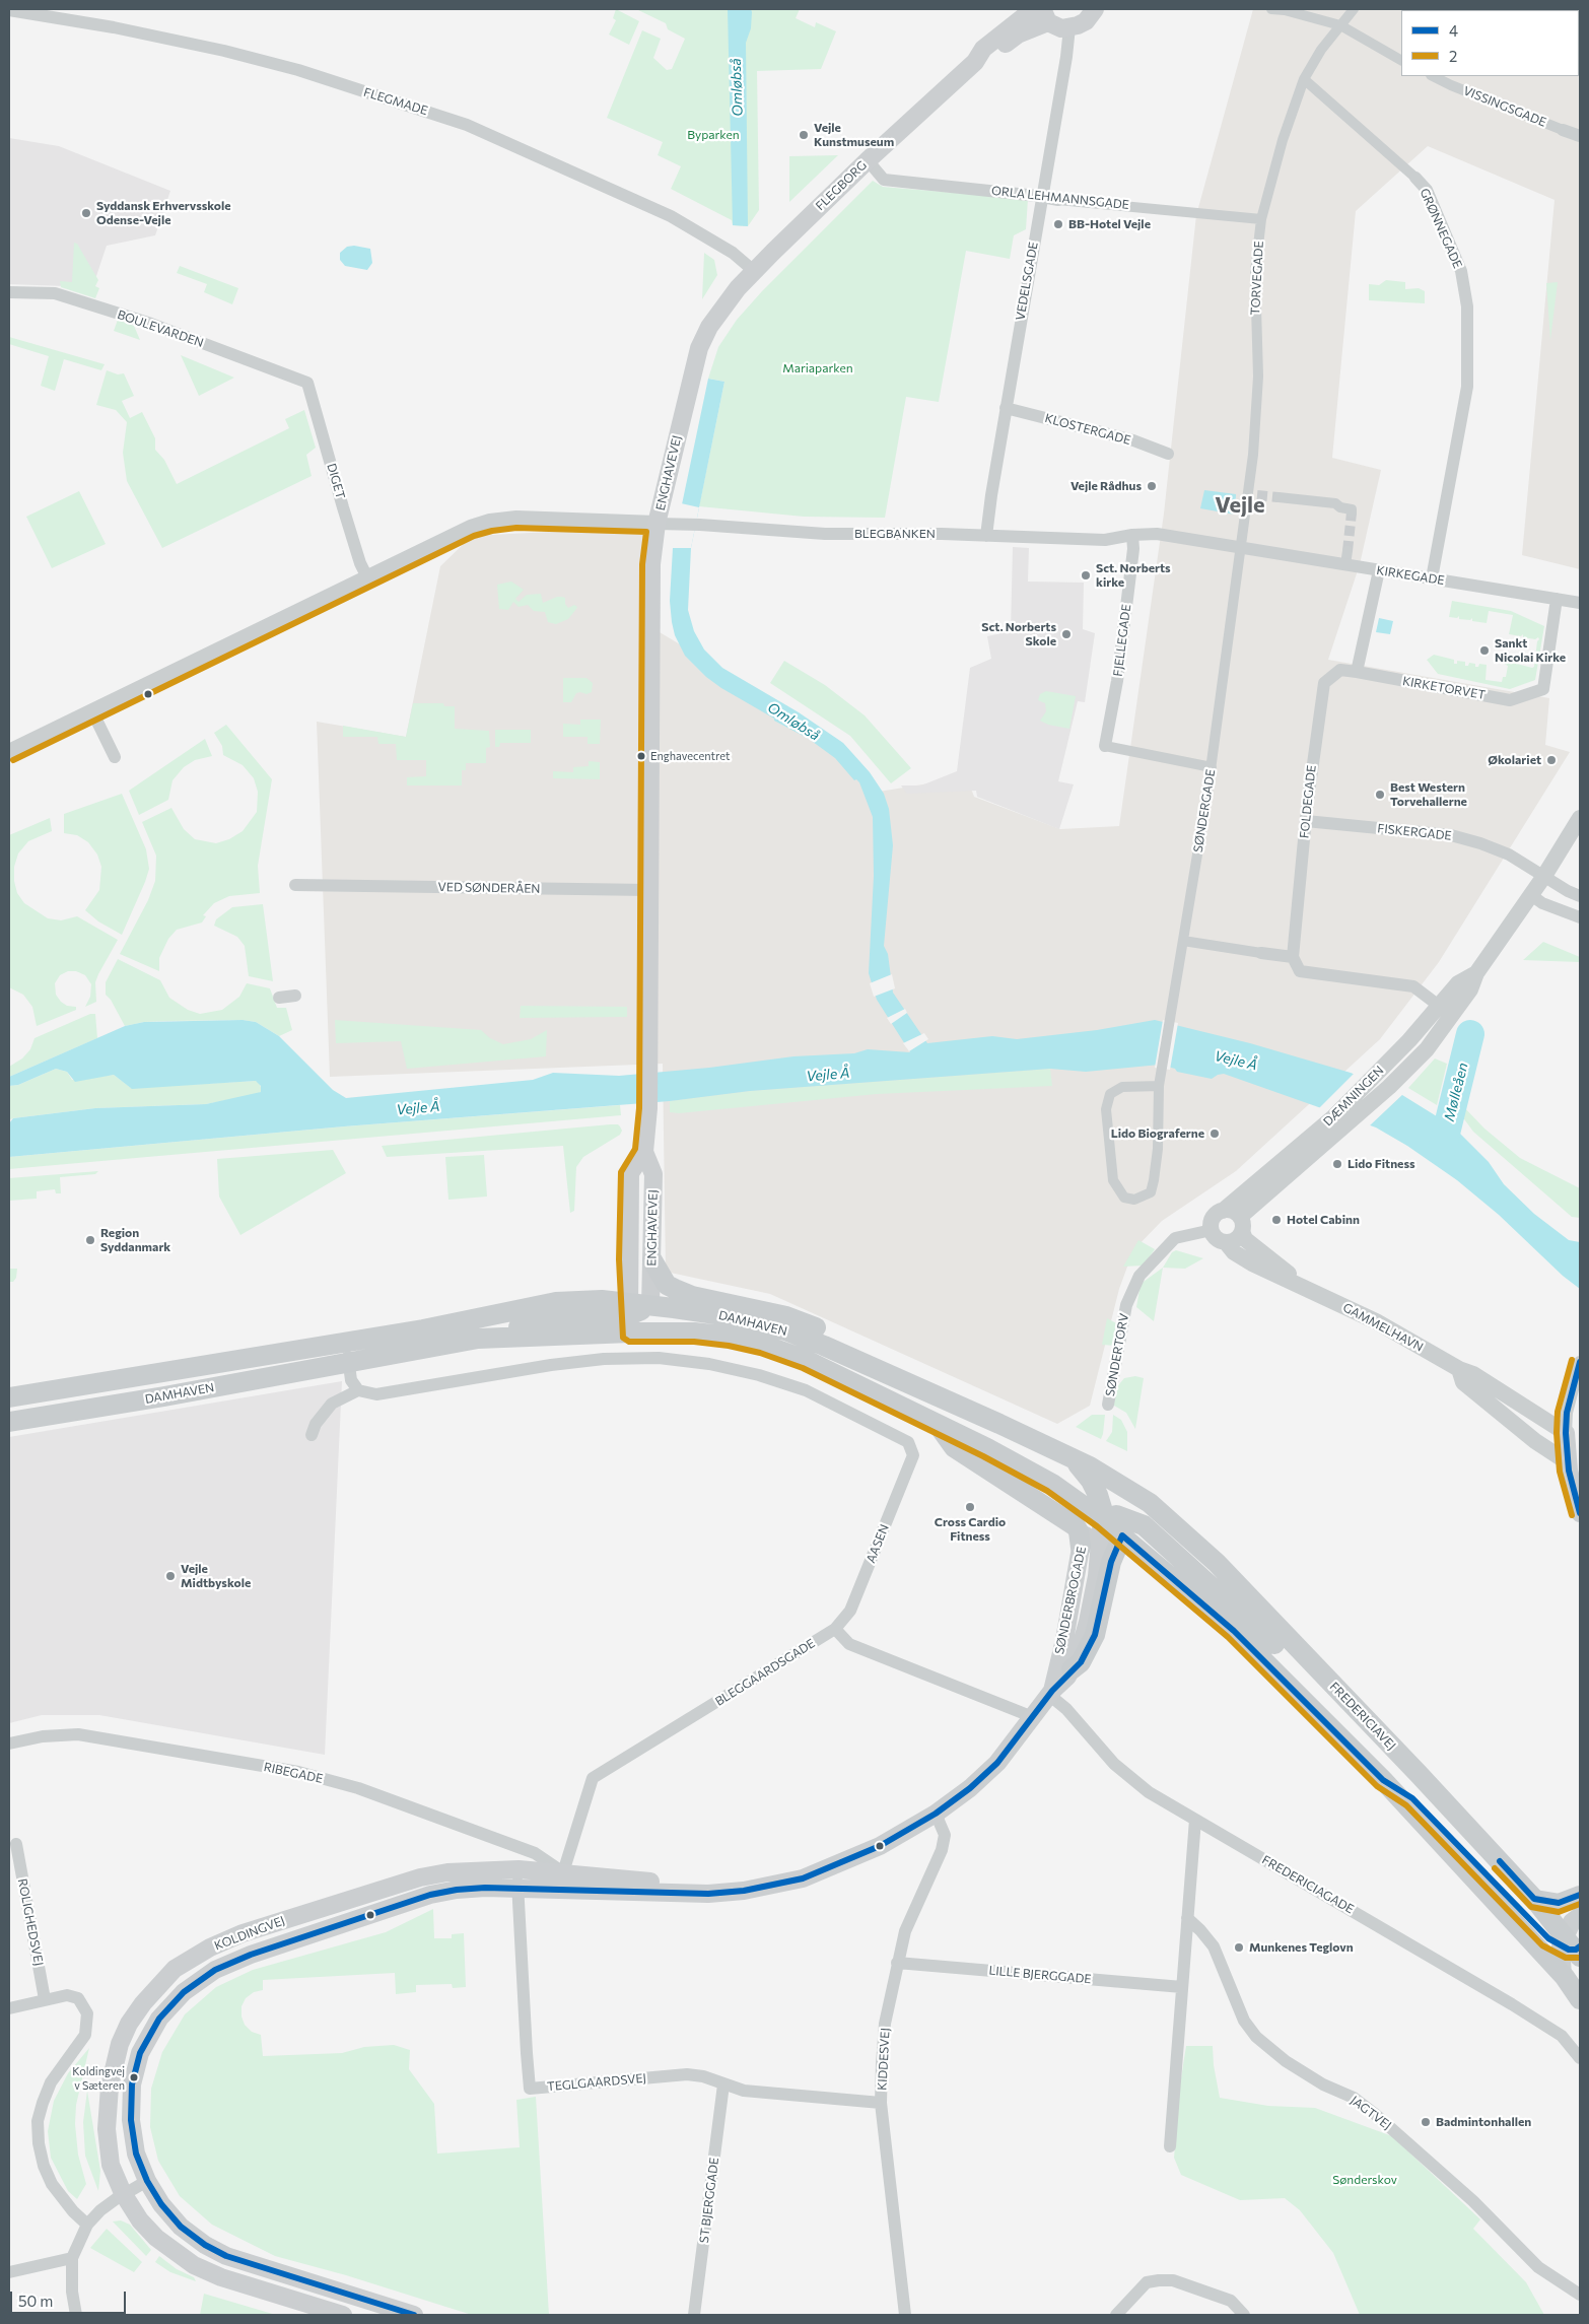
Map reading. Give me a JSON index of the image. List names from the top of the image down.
{
  "streets": {
    "main road": [
      "FLEGBORG",
      "ENGHAVEVEJ",
      "DAMHAVEN",
      "SØNDERBROGADE",
      "FREDERICIAVEJ",
      "KOLDINGVEJ"
    ],
    "street": [
      "FLEGMADE",
      "VISSINGSGADE",
      "ORLA LEHMANNSGADE",
      "GRØNNEGADE",
      "TORVEGADE",
      "VEDELSGADE",
      "BOULEVARDEN",
      "KLOSTERGADE",
      "DIGET",
      "BLEGBANKEN",
      "KIRKEGADE",
      "FJELLEGADE",
      "KIRKETORVET",
      "FOLDEGADE",
      "SØNDERGADE",
      "FISKERGADE",
      "VED SØNDERÅEN",
      "DÆMNINGEN",
      "GAMMELHAVN",
      "SØNDERTORV",
      "AASEN",
      "BLEGGAARDSGADE",
      "RIBEGADE",
      "FREDERICIAGADE",
      "ROLIGHEDSVEJ",
      "LILLE BJERGGADE",
      "KIDDESVEJ",
      "TEGLGAARDSVEJ",
      "JAGTVEJ",
      "ST BJERGGADE"
    ]
  },
  "crossings": [
    ["FLEGMADE", "FLEGBORG"],
    ["FLEGMADE", "ENGHAVEVEJ"],
    ["FLEGBORG", "ORLA LEHMANNSGADE"],
    ["FLEGBORG", "ENGHAVEVEJ"],
    ["ORLA LEHMANNSGADE", "TORVEGADE"],
    ["ORLA LEHMANNSGADE", "VEDELSGADE"],
    ["GRØNNEGADE", "TORVEGADE"],
    ["GRØNNEGADE", "KIRKEGADE"],
    ["TORVEGADE", "BLEGBANKEN"],
    ["TORVEGADE", "KIRKEGADE"],
    ["TORVEGADE", "SØNDERGADE"],
    ["VEDELSGADE", "KLOSTERGADE"],
    ["VEDELSGADE", "BLEGBANKEN"],
    ["BOULEVARDEN", "DIGET"],
    ["ENGHAVEVEJ", "BLEGBANKEN"],
    ["ENGHAVEVEJ", "VED SØNDERÅEN"],
    ["ENGHAVEVEJ", "DAMHAVEN"],
    ["BLEGBANKEN", "KIRKEGADE"],
    ["BLEGBANKEN", "FJELLEGADE"],
    ["BLEGBANKEN", "SØNDERGADE"],
    ["KIRKEGADE", "KIRKETORVET"],
    ["KIRKEGADE", "SØNDERGADE"],
    ["KIRKETORVET", "FOLDEGADE"],
    ["FOLDEGADE", "FISKERGADE"],
    ["FISKERGADE", "DÆMNINGEN"],
    ["DÆMNINGEN", "GAMMELHAVN"],
    ["DÆMNINGEN", "SØNDERTORV"],
    ["DAMHAVEN", "SØNDERBROGADE"],
    ["DAMHAVEN", "FREDERICIAVEJ"],
    ["GAMMELHAVN", "SØNDERTORV"],
    ["AASEN", "BLEGGAARDSGADE"],
    ["SØNDERBROGADE", "FREDERICIAGADE"],
    ["SØNDERBROGADE", "KOLDINGVEJ"],
    ["BLEGGAARDSGADE", "RIBEGADE"],
    ["BLEGGAARDSGADE", "KOLDINGVEJ"],
    ["RIBEGADE", "KOLDINGVEJ"],
    ["KOLDINGVEJ", "KIDDESVEJ"],
    ["KOLDINGVEJ", "TEGLGAARDSVEJ"],
    ["LILLE BJERGGADE", "KIDDESVEJ"],
    ["KIDDESVEJ", "TEGLGAARDSVEJ"],
    ["TEGLGAARDSVEJ", "ST BJERGGADE"]
  ],
  "districts": ["Vejle"],
  "water": ["Omløbså", "Vejle Å", "Mølleåen"],
  "parks": ["Byparken", "Mariaparken", "Sønderskov"],
  "places": [
    "Vejle Kunstmuseum",
    "Syddansk Erhvervsskole Odense-Vejle",
    "BB-Hotel Vejle",
    "Vejle Rådhus",
    "Sct. Norberts kirke",
    "Sct. Norberts Skole",
    "Sankt Nicolai Kirke",
    "Enghavecentret",
    "Økolariet",
    "Best Western Torvehallerne",
    "Lido Biograferne",
    "Lido Fitness",
    "Hotel Cabinn",
    "Region Syddanmark",
    "Cross Cardio Fitness",
    "Vejle Midtbyskole",
    "Munkenes Teglovn",
    "Koldingvej v Sæteren",
    "Badmintonhallen"
  ],
  "lines": ["transit line 2", "transit line 4"],
  "legend": ["4", "2"],
  "scale_bar": "50 m"
}
